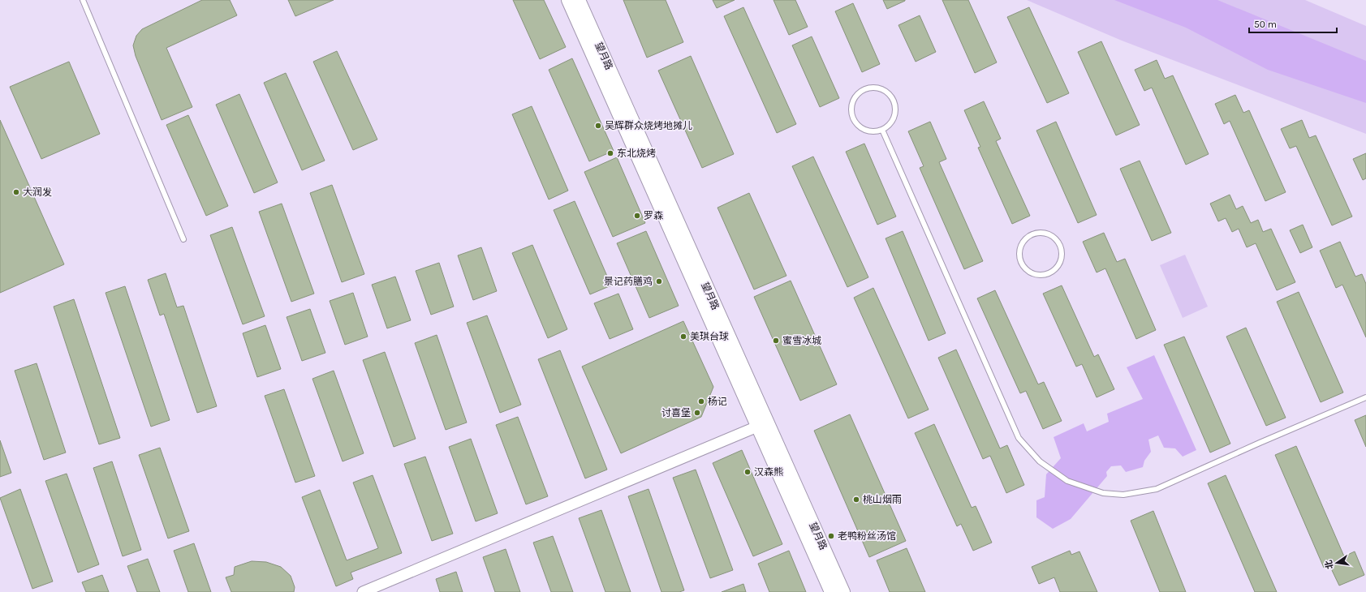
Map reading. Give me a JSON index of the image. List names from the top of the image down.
{
  "streets": {
    "street": ["望月路"]
  },
  "places": [
    "吴辉群众烧烤地摊儿",
    "东北烧烤",
    "大润发",
    "罗森",
    "景记药膳鸡",
    "美琪台球",
    "蜜雪冰城",
    "杨记",
    "讨喜堡",
    "汉森熊",
    "桃山烟雨",
    "老鸭粉丝汤馆"
  ],
  "scale_bar": "50 m",
  "north": "left"
}
